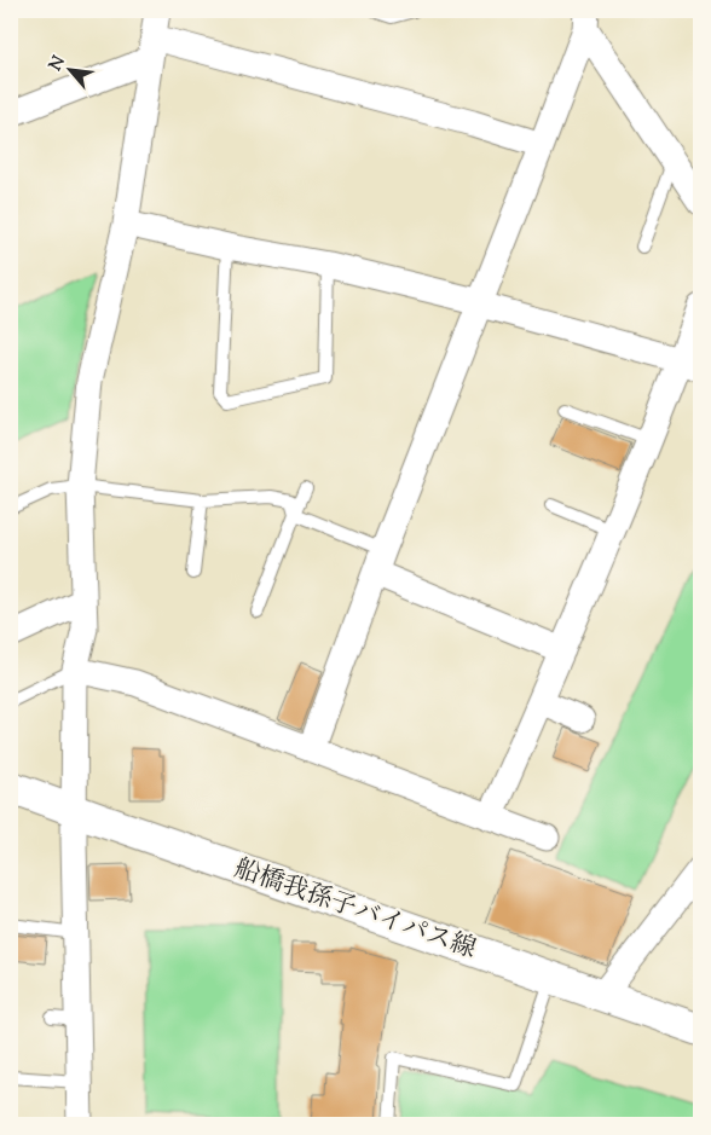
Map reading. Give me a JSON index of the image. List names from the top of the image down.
{
  "streets": {
    "street": ["船橋我孫子バイパス線"]
  },
  "north": "top left"
}
